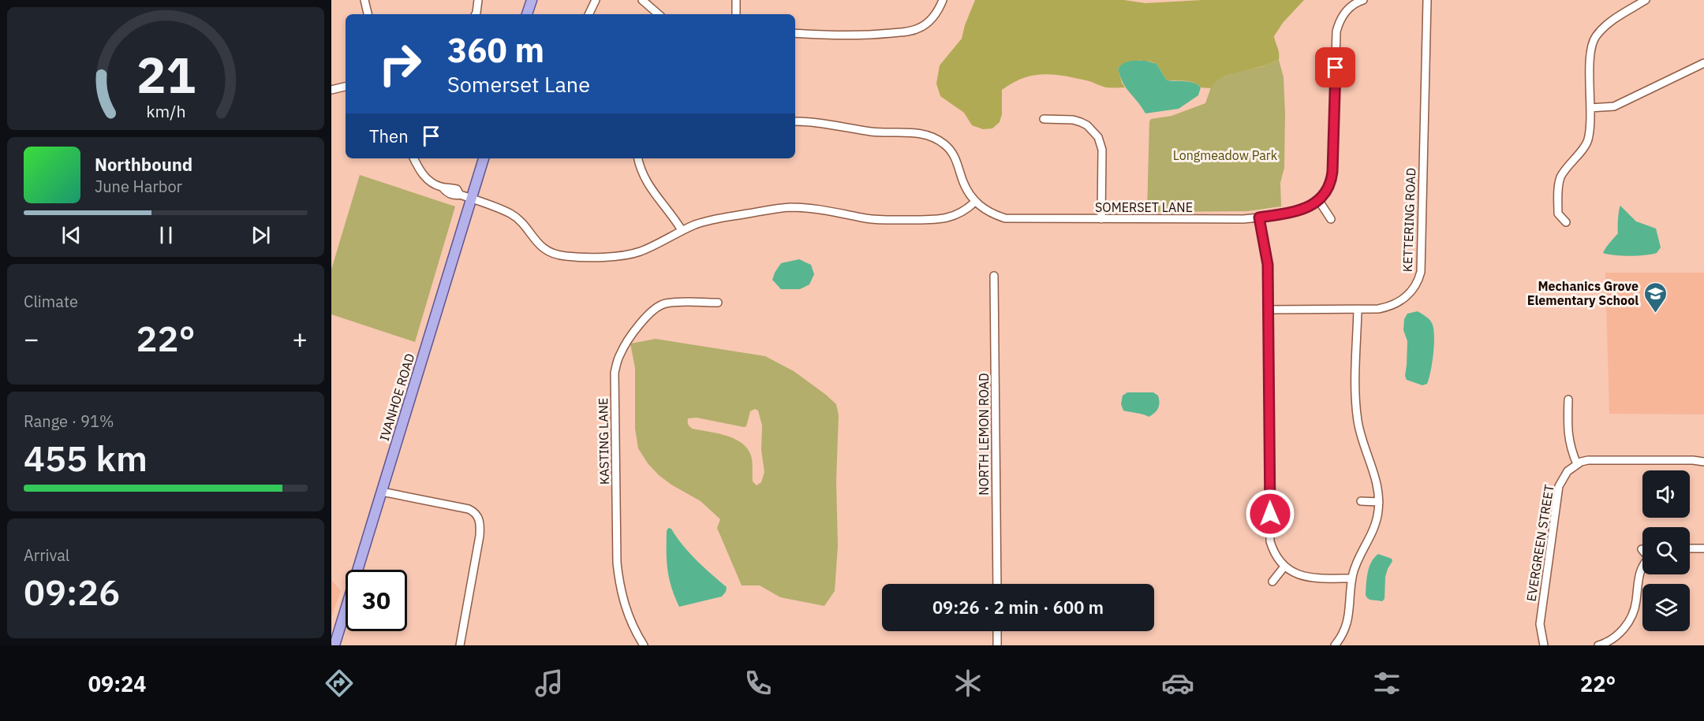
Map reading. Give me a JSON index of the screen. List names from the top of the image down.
{
  "streets": {
    "main road": ["IVANHOE ROAD"],
    "street": [
      "SOMERSET LANE",
      "KETTERING ROAD",
      "NORTH LEMON ROAD",
      "KASTING LANE",
      "EVERGREEN STREET"
    ]
  },
  "parks": ["Longmeadow Park"],
  "places": {
    "school or university": ["Mechanics Grove Elementary School"]
  },
  "page": {
    "turn": ["360 m", "Somerset Lane"],
    "then": "Then",
    "song": ["Northbound", "June Harbor"],
    "tile": [
      "Climate",
      ["Range · 91%", "455 km"],
      ["Arrival", "09:26"]
    ],
    "heat": ["−", "22°", "+"],
    "limit": "30",
    "trip": "09:26 · 2 min · 600 m",
    "tabs": ["09:24", "22°"],
    "gauge": ["21", "km/h"]
  }
}
